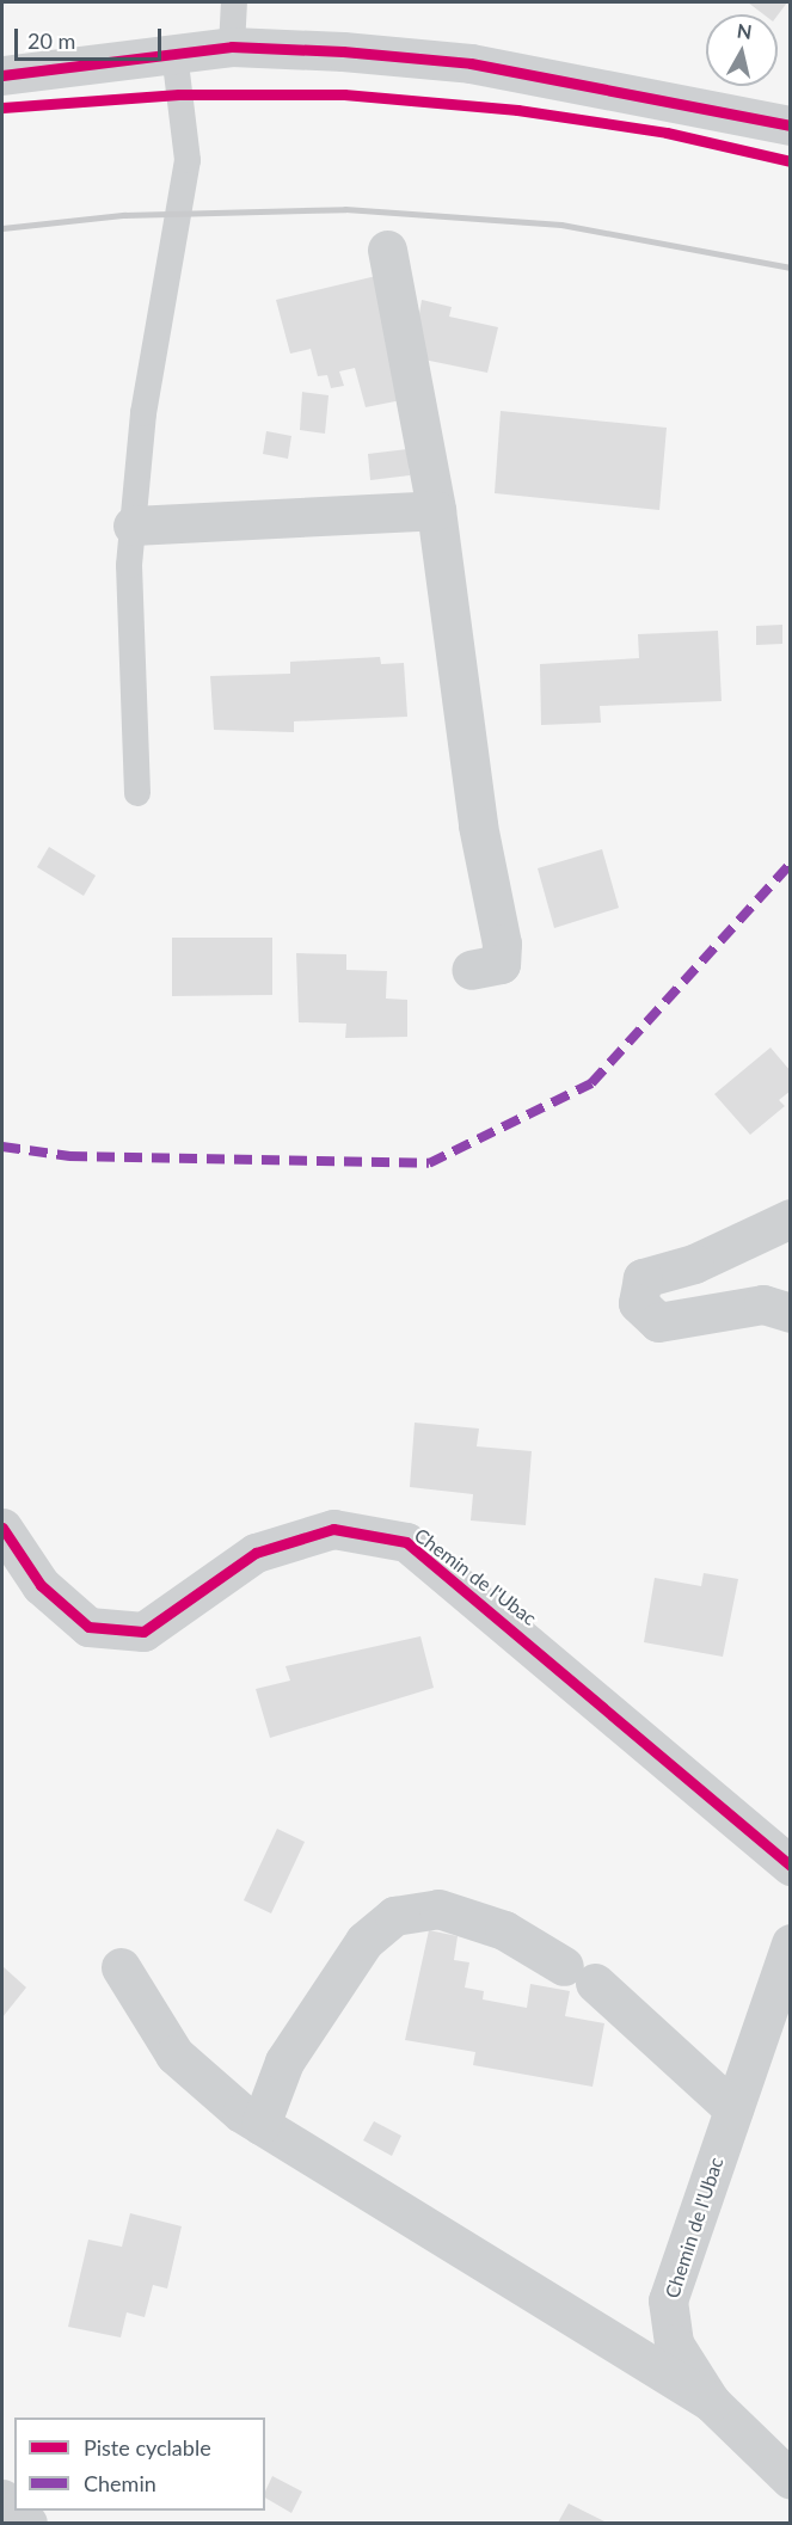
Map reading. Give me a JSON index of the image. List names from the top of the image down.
{
  "streets": {
    "street": ["Chemin de l'Ubac"]
  },
  "legend": ["Piste cyclable", "Chemin"],
  "scale_bar": "20 m",
  "north": "top"
}
